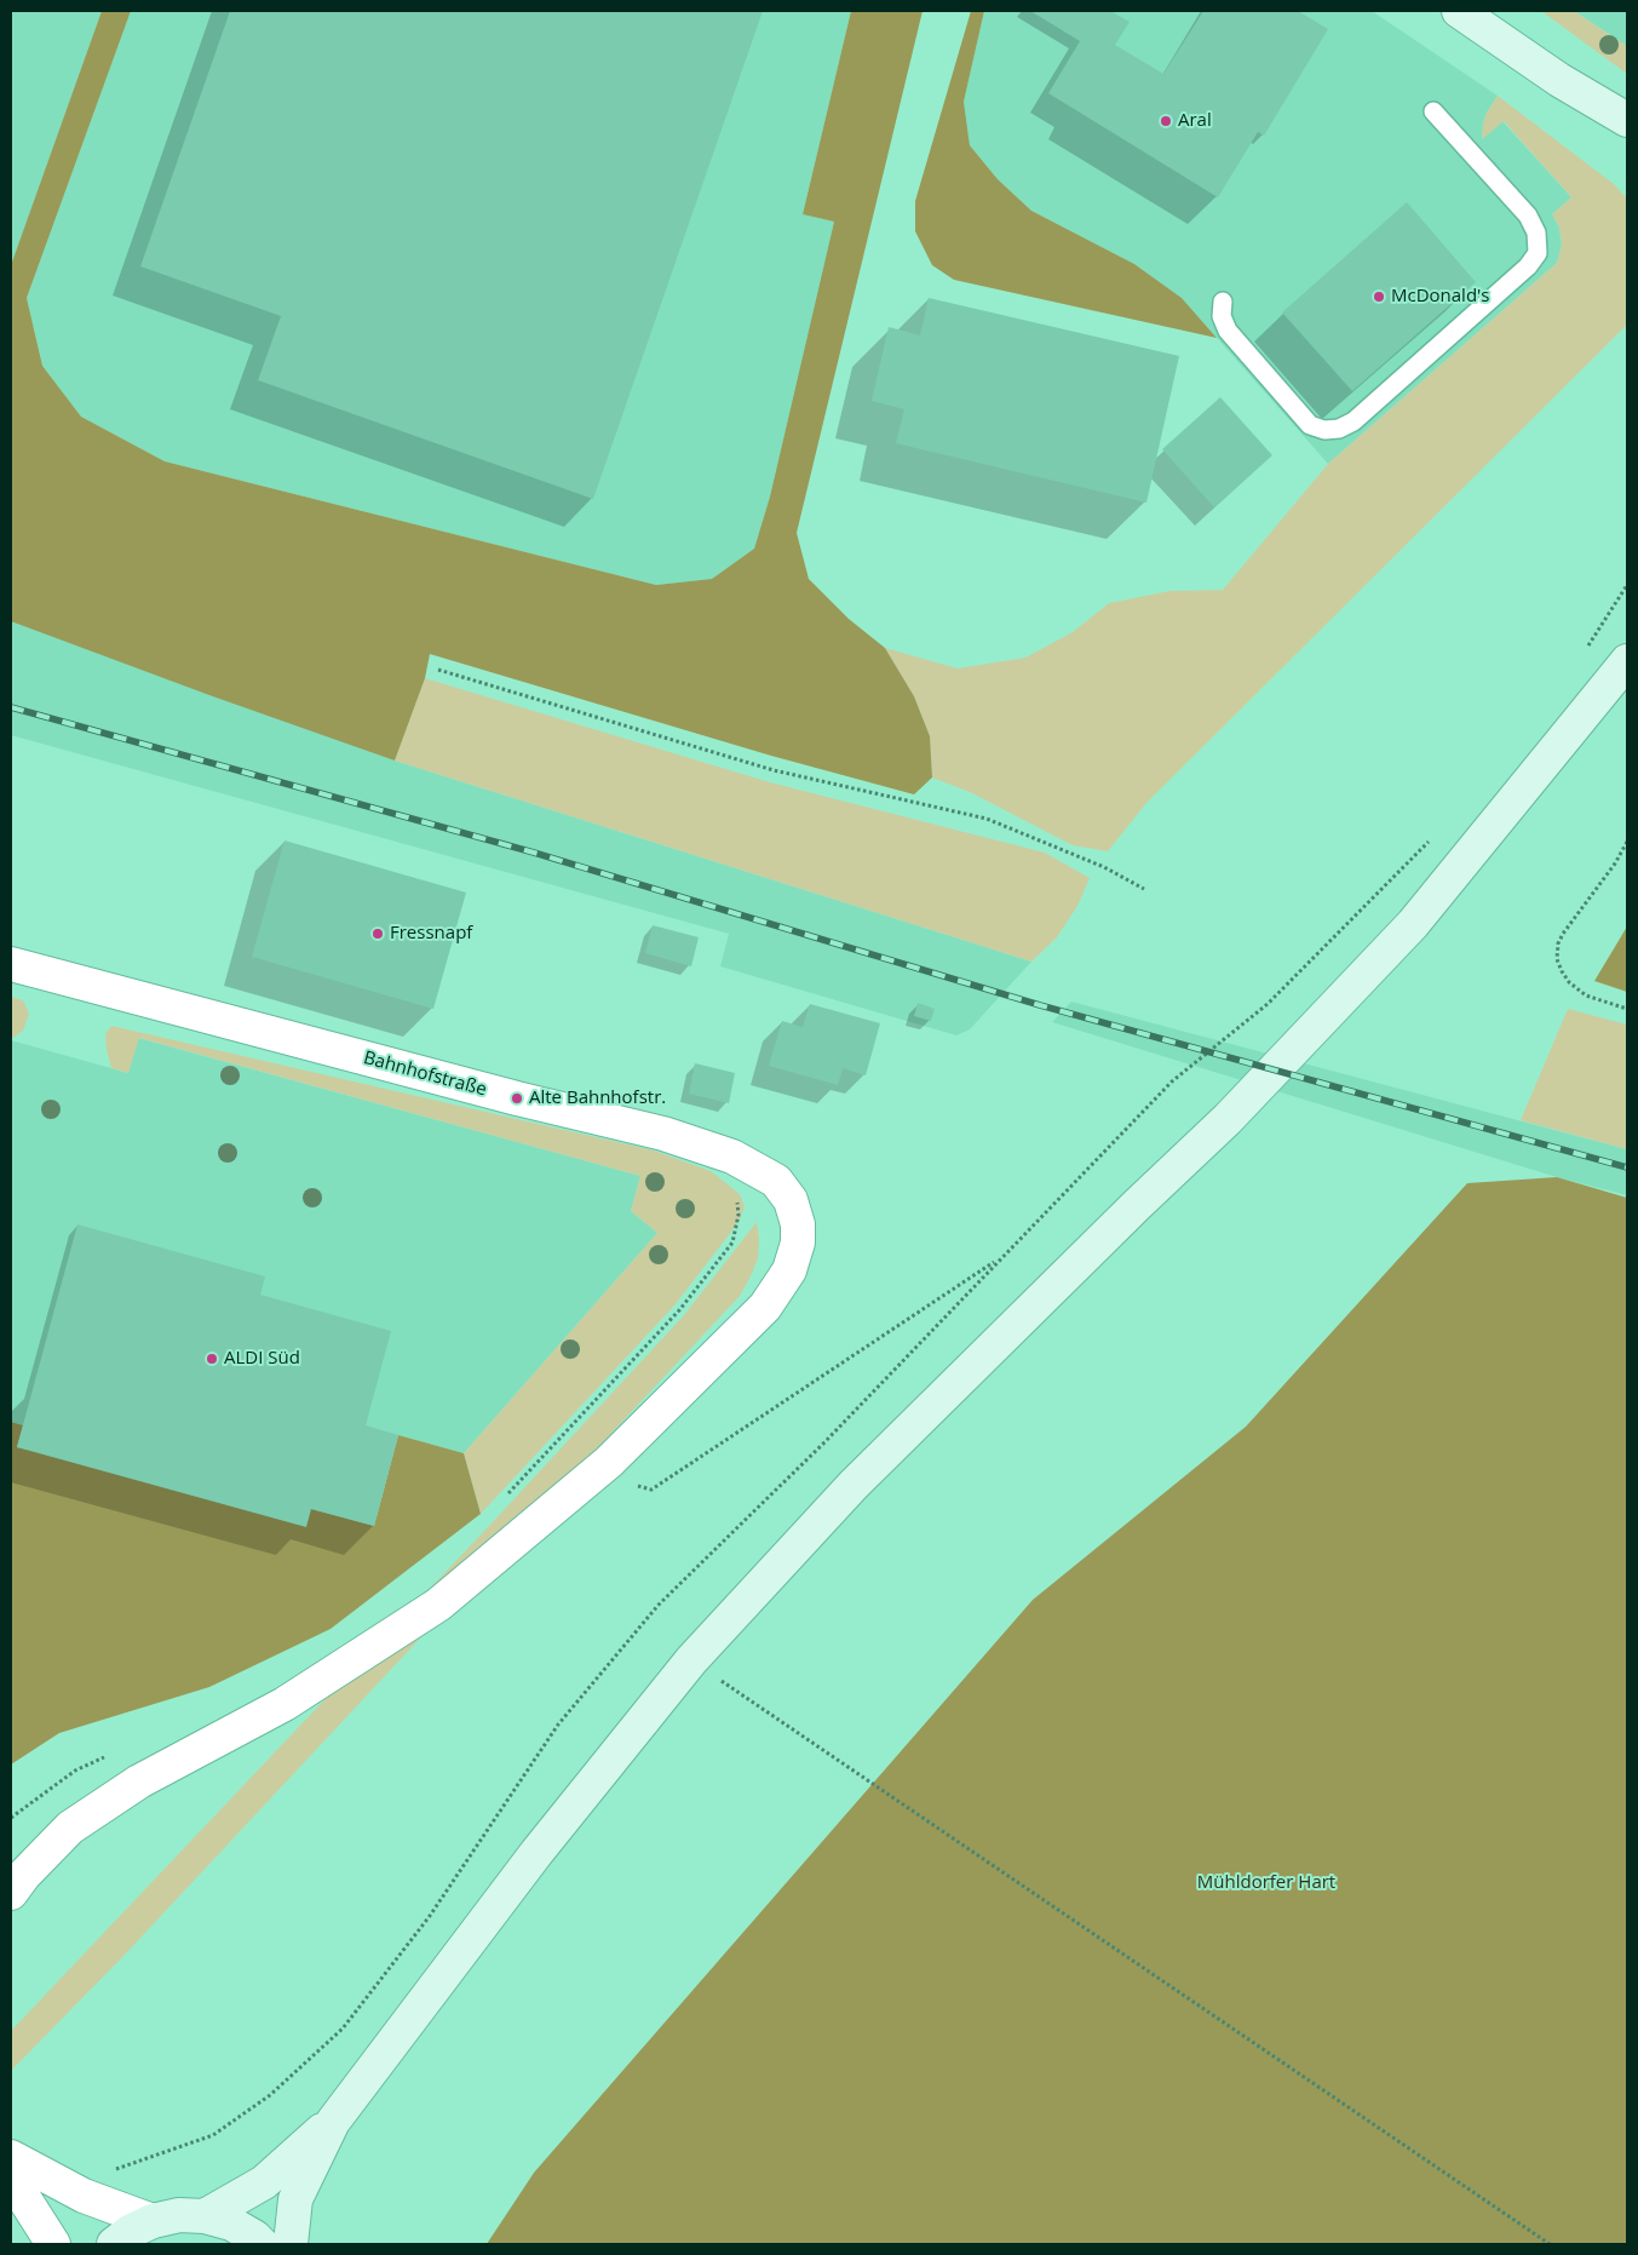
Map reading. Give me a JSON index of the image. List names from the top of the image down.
{
  "streets": {
    "street": ["Bahnhofstraße"]
  },
  "parks": ["Mühldorfer Hart"],
  "places": [
    "Aral",
    "McDonald's",
    "Fressnapf",
    "Alte Bahnhofstr.",
    "ALDI Süd"
  ]
}
